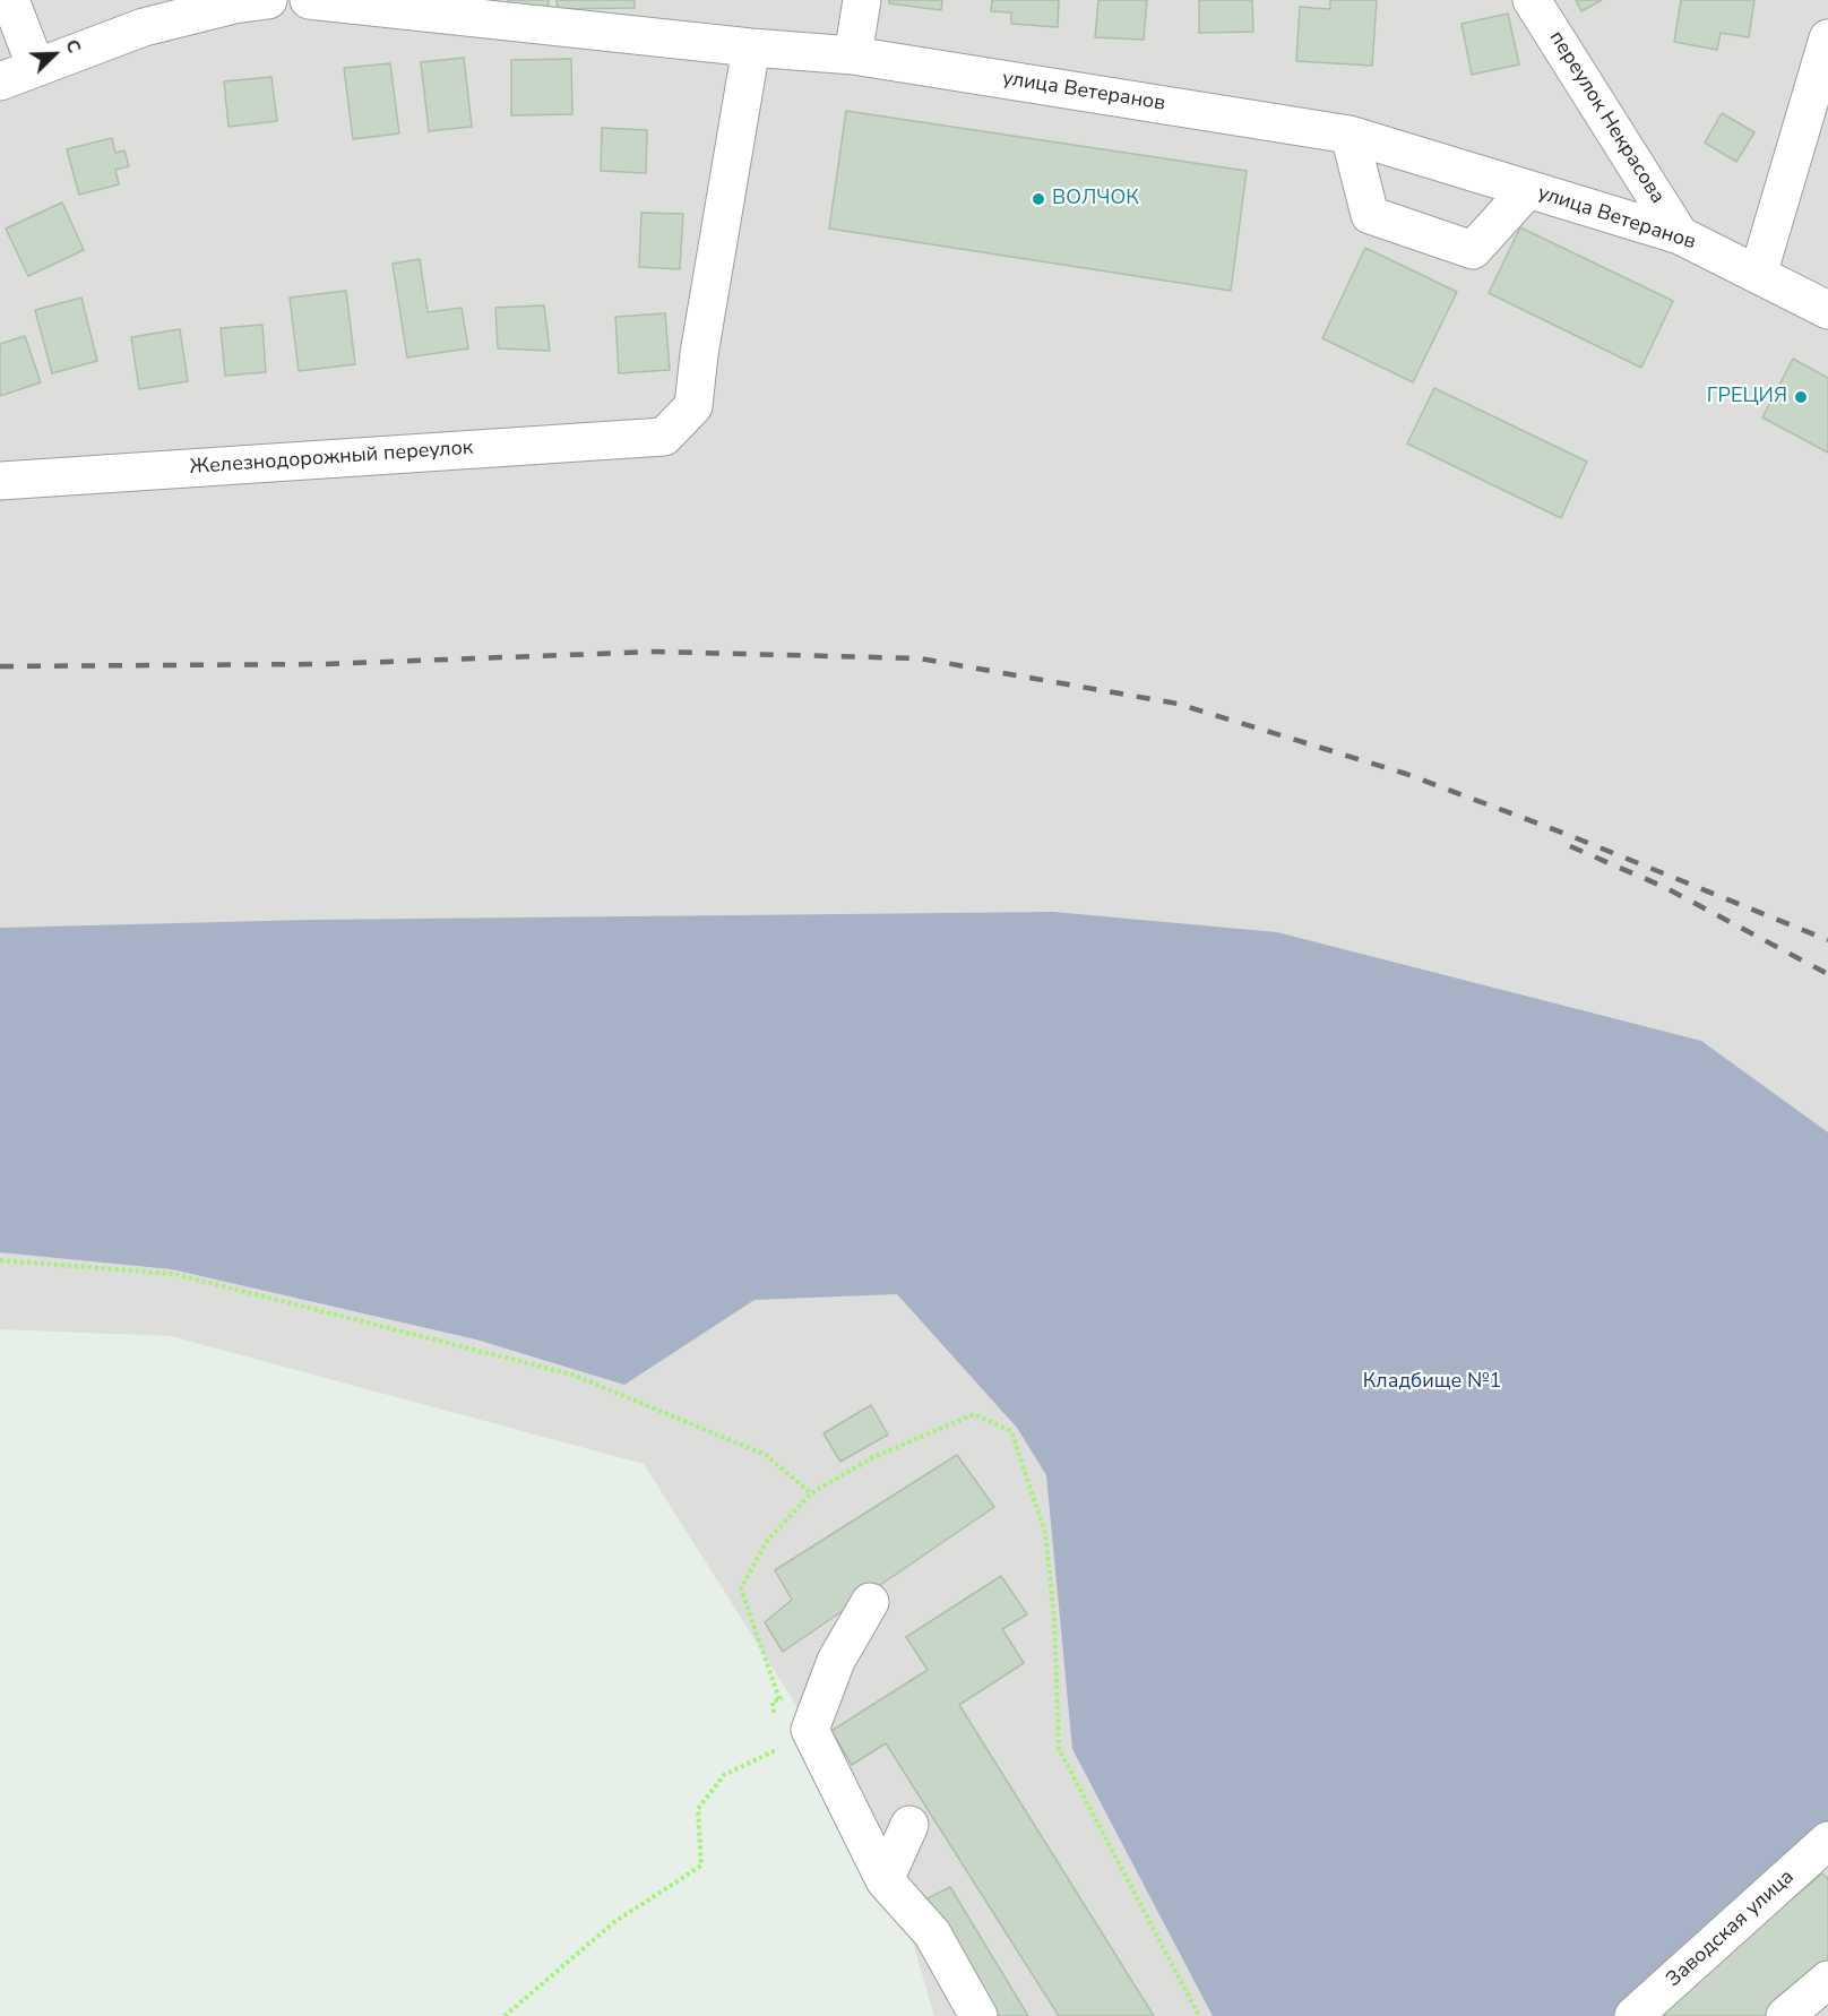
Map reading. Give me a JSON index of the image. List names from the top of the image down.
{
  "streets": {
    "street": [
      "улица Ветеранов",
      "переулок Некрасова",
      "Железнодорожный переулок",
      "Заводская улица"
    ]
  },
  "crossings": [
    ["улица Ветеранов", "переулок Некрасова"],
    ["улица Ветеранов", "Железнодорожный переулок"]
  ],
  "parks": ["Кладбище №1"],
  "places": ["ВОЛЧОК", "ГРЕЦИЯ"],
  "north": "top right"
}
